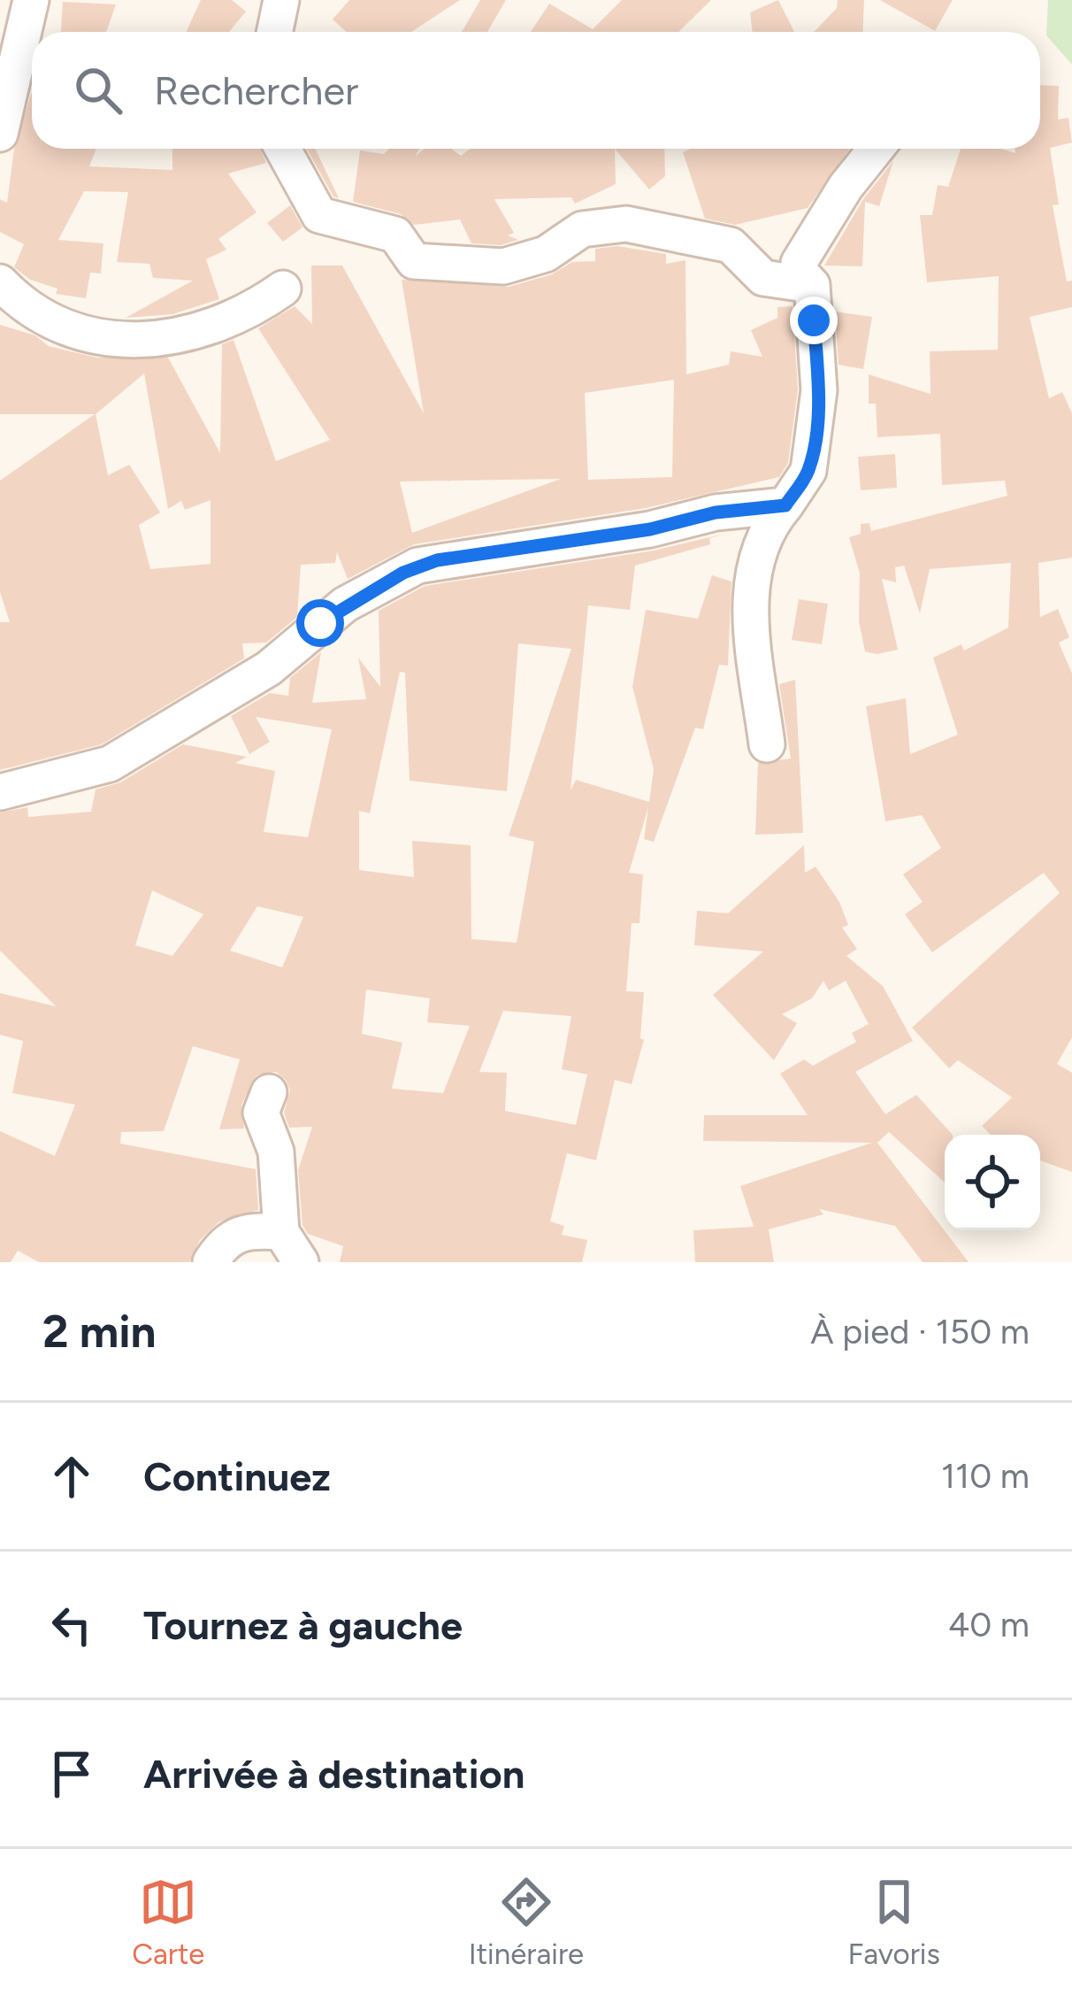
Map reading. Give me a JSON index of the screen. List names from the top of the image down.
{
  "page": {
    "search": "Rechercher",
    "heading": ["2 min", "À pied · 150 m"],
    "list": [
      ["Continuez", "110 m"],
      ["Tournez à gauche", "40 m"],
      "Arrivée à destination"
    ],
    "nav": ["Carte", "Itinéraire", "Favoris"]
  }
}
